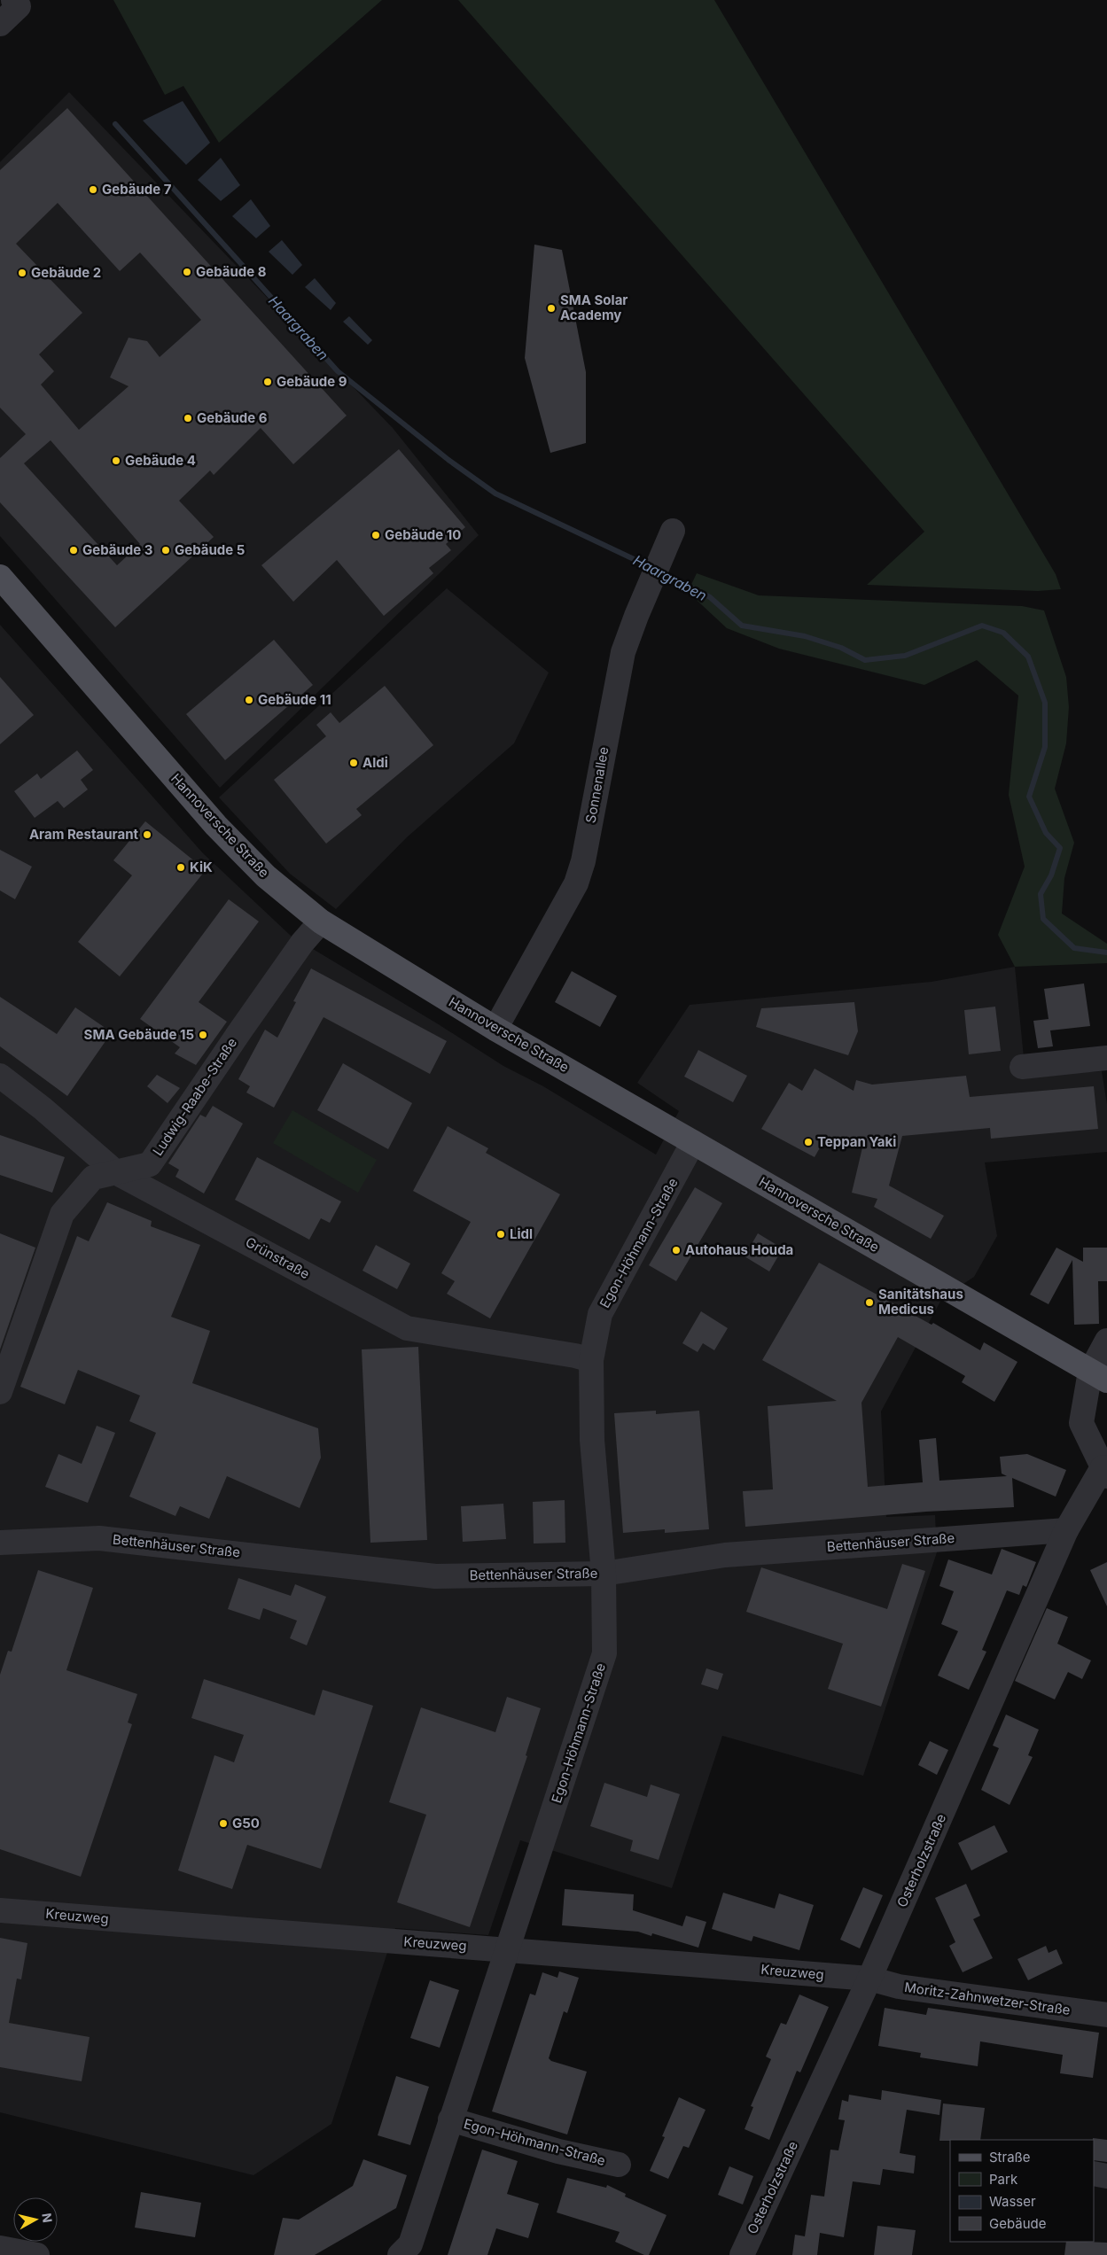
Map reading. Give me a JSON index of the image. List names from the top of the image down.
{
  "streets": {
    "main road": ["Hannoversche Straße"],
    "street": [
      "Sonnenallee",
      "Ludwig-Raabe-Straße",
      "Egon-Höhmann-Straße",
      "Grünstraße",
      "Bettenhäuser Straße",
      "Osterholzstraße",
      "Kreuzweg",
      "Moritz-Zahnwetzer-Straße"
    ]
  },
  "crossings": [
    ["Sonnenallee", "Hannoversche Straße"],
    ["Hannoversche Straße", "Ludwig-Raabe-Straße"],
    ["Hannoversche Straße", "Egon-Höhmann-Straße"],
    ["Ludwig-Raabe-Straße", "Grünstraße"],
    ["Egon-Höhmann-Straße", "Grünstraße"],
    ["Egon-Höhmann-Straße", "Bettenhäuser Straße"],
    ["Egon-Höhmann-Straße", "Kreuzweg"],
    ["Bettenhäuser Straße", "Osterholzstraße"],
    ["Osterholzstraße", "Kreuzweg"],
    ["Osterholzstraße", "Moritz-Zahnwetzer-Straße"],
    ["Kreuzweg", "Moritz-Zahnwetzer-Straße"]
  ],
  "water": ["Haargraben"],
  "places": [
    "Gebäude 7",
    "Gebäude 8",
    "Gebäude 2",
    "SMA Solar Academy",
    "Gebäude 9",
    "Gebäude 6",
    "Gebäude 4",
    "Gebäude 10",
    "Gebäude 3",
    "Gebäude 5",
    "Gebäude 11",
    "Aldi",
    "Aram Restaurant",
    "KiK",
    "SMA Gebäude 15",
    "Teppan Yaki",
    "Lidl",
    "Autohaus Houda",
    "Sanitätshaus Medicus",
    "G50"
  ],
  "legend": [
    "Straße",
    "Park",
    "Wasser",
    "Gebäude"
  ],
  "north": "right"
}
